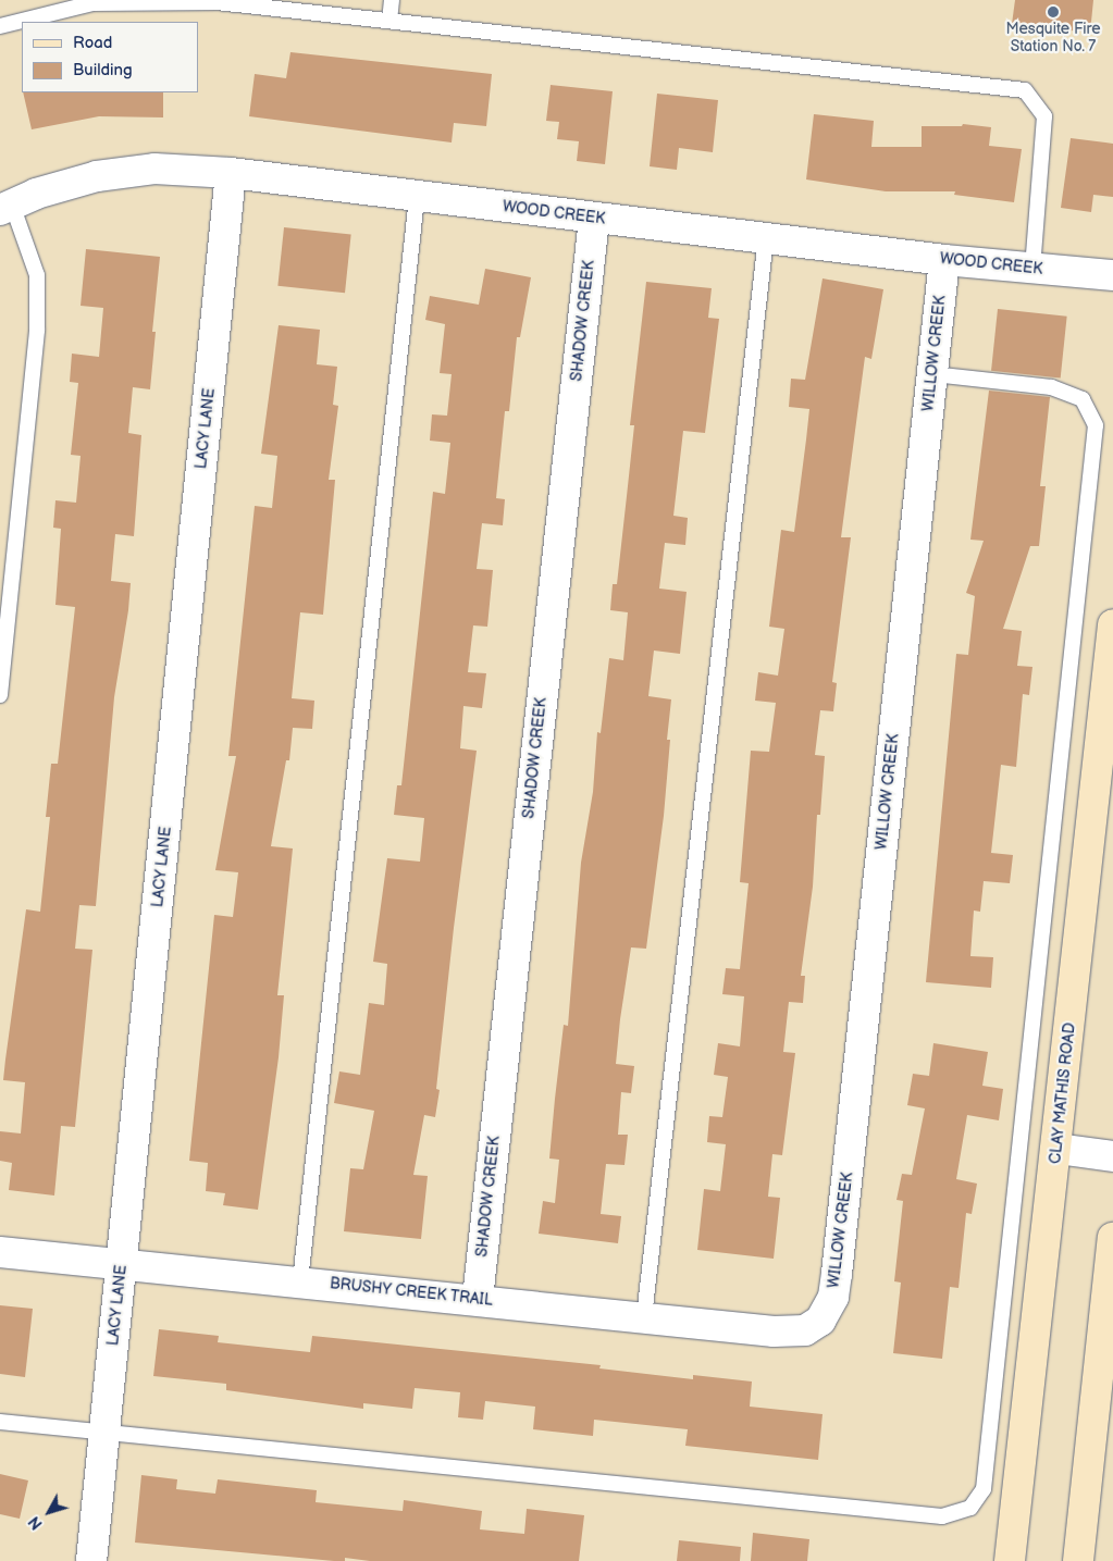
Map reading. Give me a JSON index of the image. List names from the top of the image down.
{
  "streets": {
    "main road": ["CLAY MATHIS ROAD"],
    "street": [
      "WOOD CREEK",
      "SHADOW CREEK",
      "WILLOW CREEK",
      "LACY LANE",
      "BRUSHY CREEK TRAIL"
    ]
  },
  "crossings": [
    ["WOOD CREEK", "SHADOW CREEK"],
    ["WOOD CREEK", "WILLOW CREEK"],
    ["WOOD CREEK", "LACY LANE"],
    ["SHADOW CREEK", "BRUSHY CREEK TRAIL"],
    ["WILLOW CREEK", "BRUSHY CREEK TRAIL"],
    ["LACY LANE", "BRUSHY CREEK TRAIL"]
  ],
  "places": ["Mesquite Fire Station No. 7"],
  "legend": ["Road", "Building"],
  "north": "bottom left"
}
